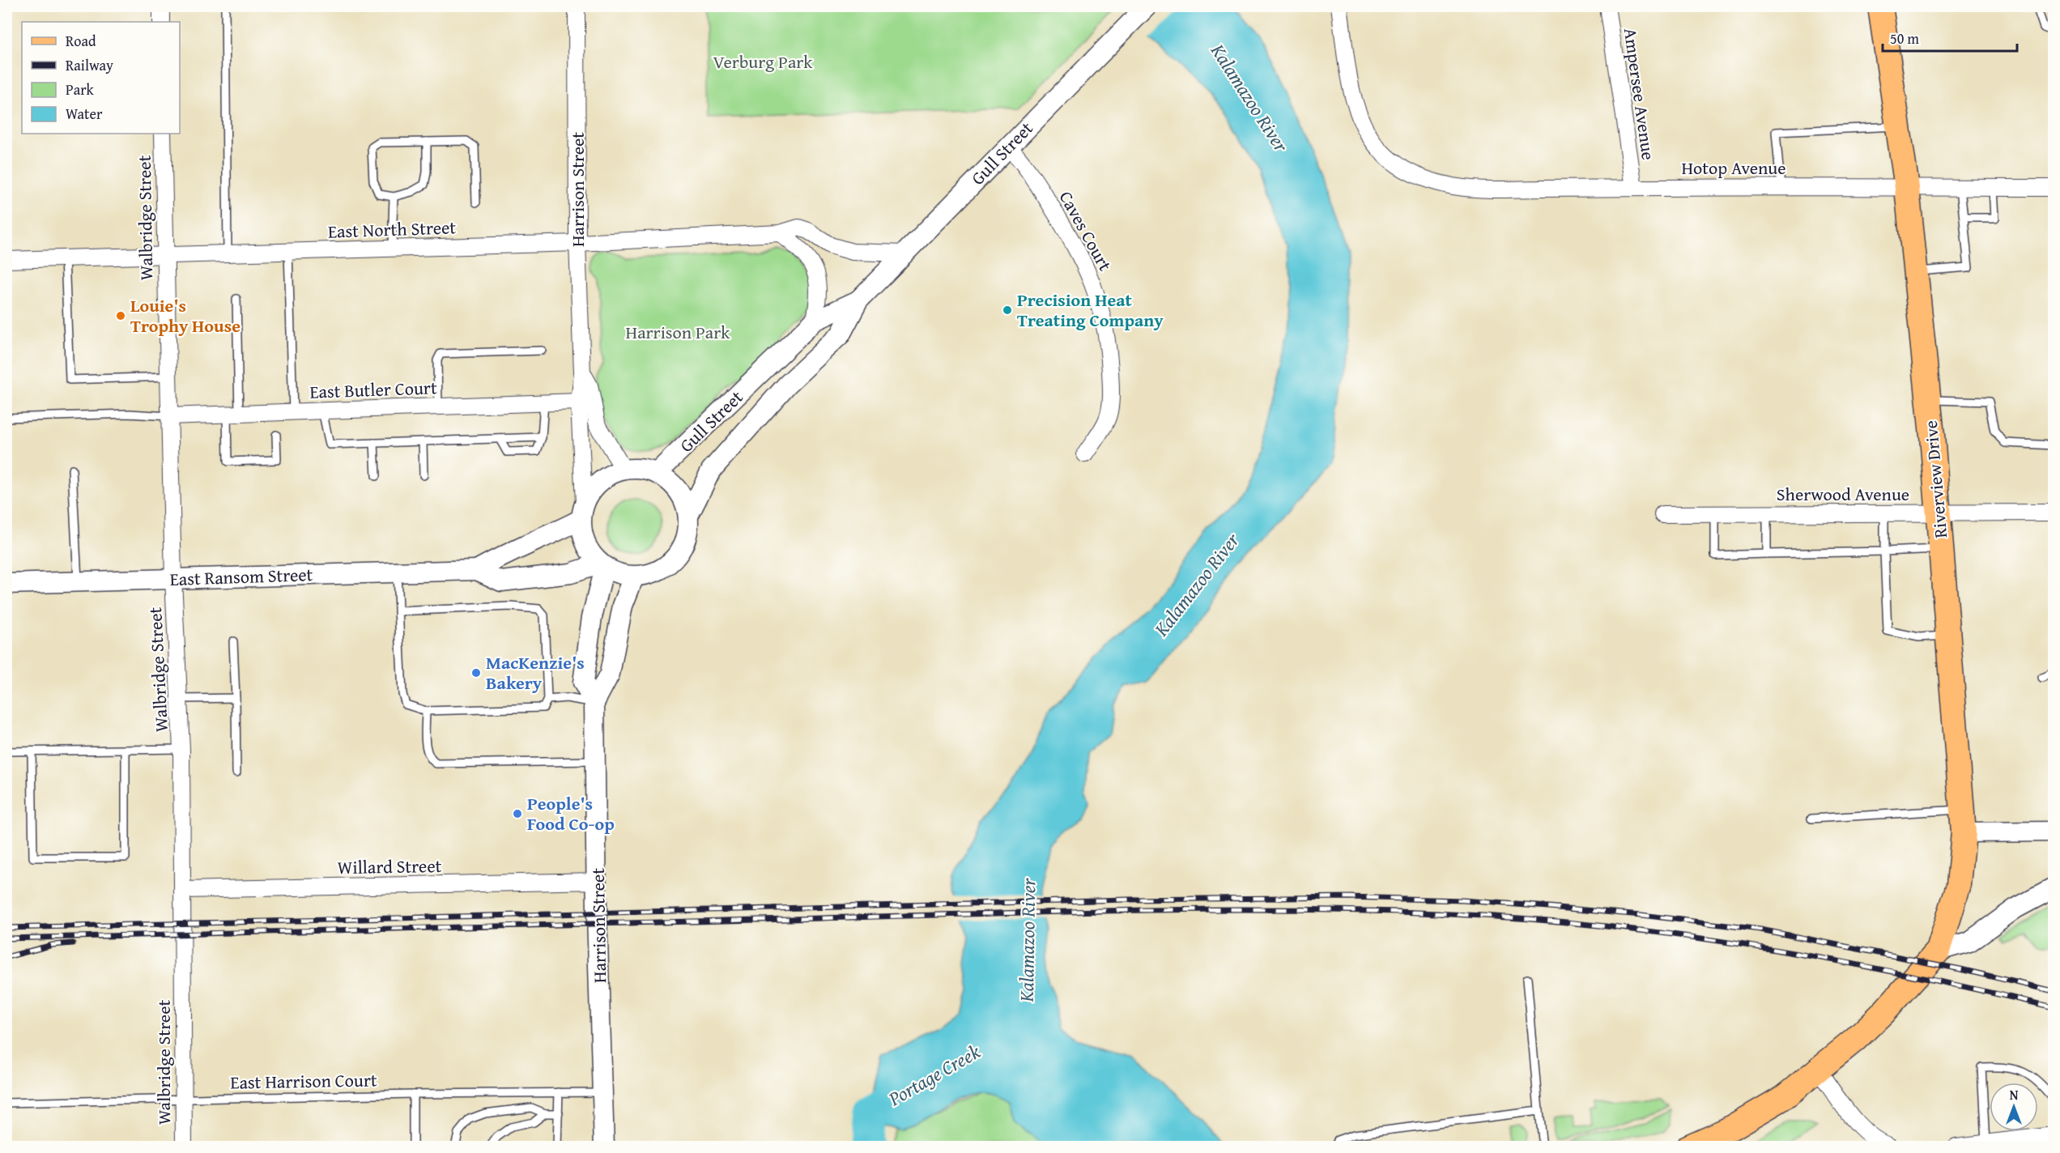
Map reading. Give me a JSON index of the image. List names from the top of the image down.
{
  "streets": {
    "main road": ["Riverview Drive"],
    "street": [
      "Ampersee Avenue",
      "Gull Street",
      "Hotop Avenue",
      "Harrison Street",
      "Walbridge Street",
      "East North Street",
      "Caves Court",
      "East Butler Court",
      "Sherwood Avenue",
      "East Ransom Street",
      "Willard Street"
    ],
    "lane": ["East Harrison Court"]
  },
  "crossings": [
    ["Ampersee Avenue", "Hotop Avenue"],
    ["Gull Street", "Harrison Street"],
    ["Gull Street", "East North Street"],
    ["Gull Street", "Caves Court"],
    ["Gull Street", "East Ransom Street"],
    ["Hotop Avenue", "Riverview Drive"],
    ["Harrison Street", "East North Street"],
    ["Harrison Street", "East Butler Court"],
    ["Harrison Street", "East Ransom Street"],
    ["Harrison Street", "Willard Street"],
    ["Harrison Street", "East Harrison Court"],
    ["Walbridge Street", "East North Street"],
    ["Walbridge Street", "East Butler Court"],
    ["Walbridge Street", "East Ransom Street"],
    ["Walbridge Street", "Willard Street"],
    ["Walbridge Street", "East Harrison Court"],
    ["Riverview Drive", "Sherwood Avenue"]
  ],
  "water": ["Kalamazoo River", "Portage Creek"],
  "parks": ["Verburg Park", "Harrison Park"],
  "places": [
    "Precision Heat Treating Company",
    "Louie's Trophy House",
    "MacKenzie's Bakery",
    "People's Food Co-op"
  ],
  "legend": [
    "Road",
    "Railway",
    "Park",
    "Water"
  ],
  "scale_bar": "50 m",
  "north": "top"
}
